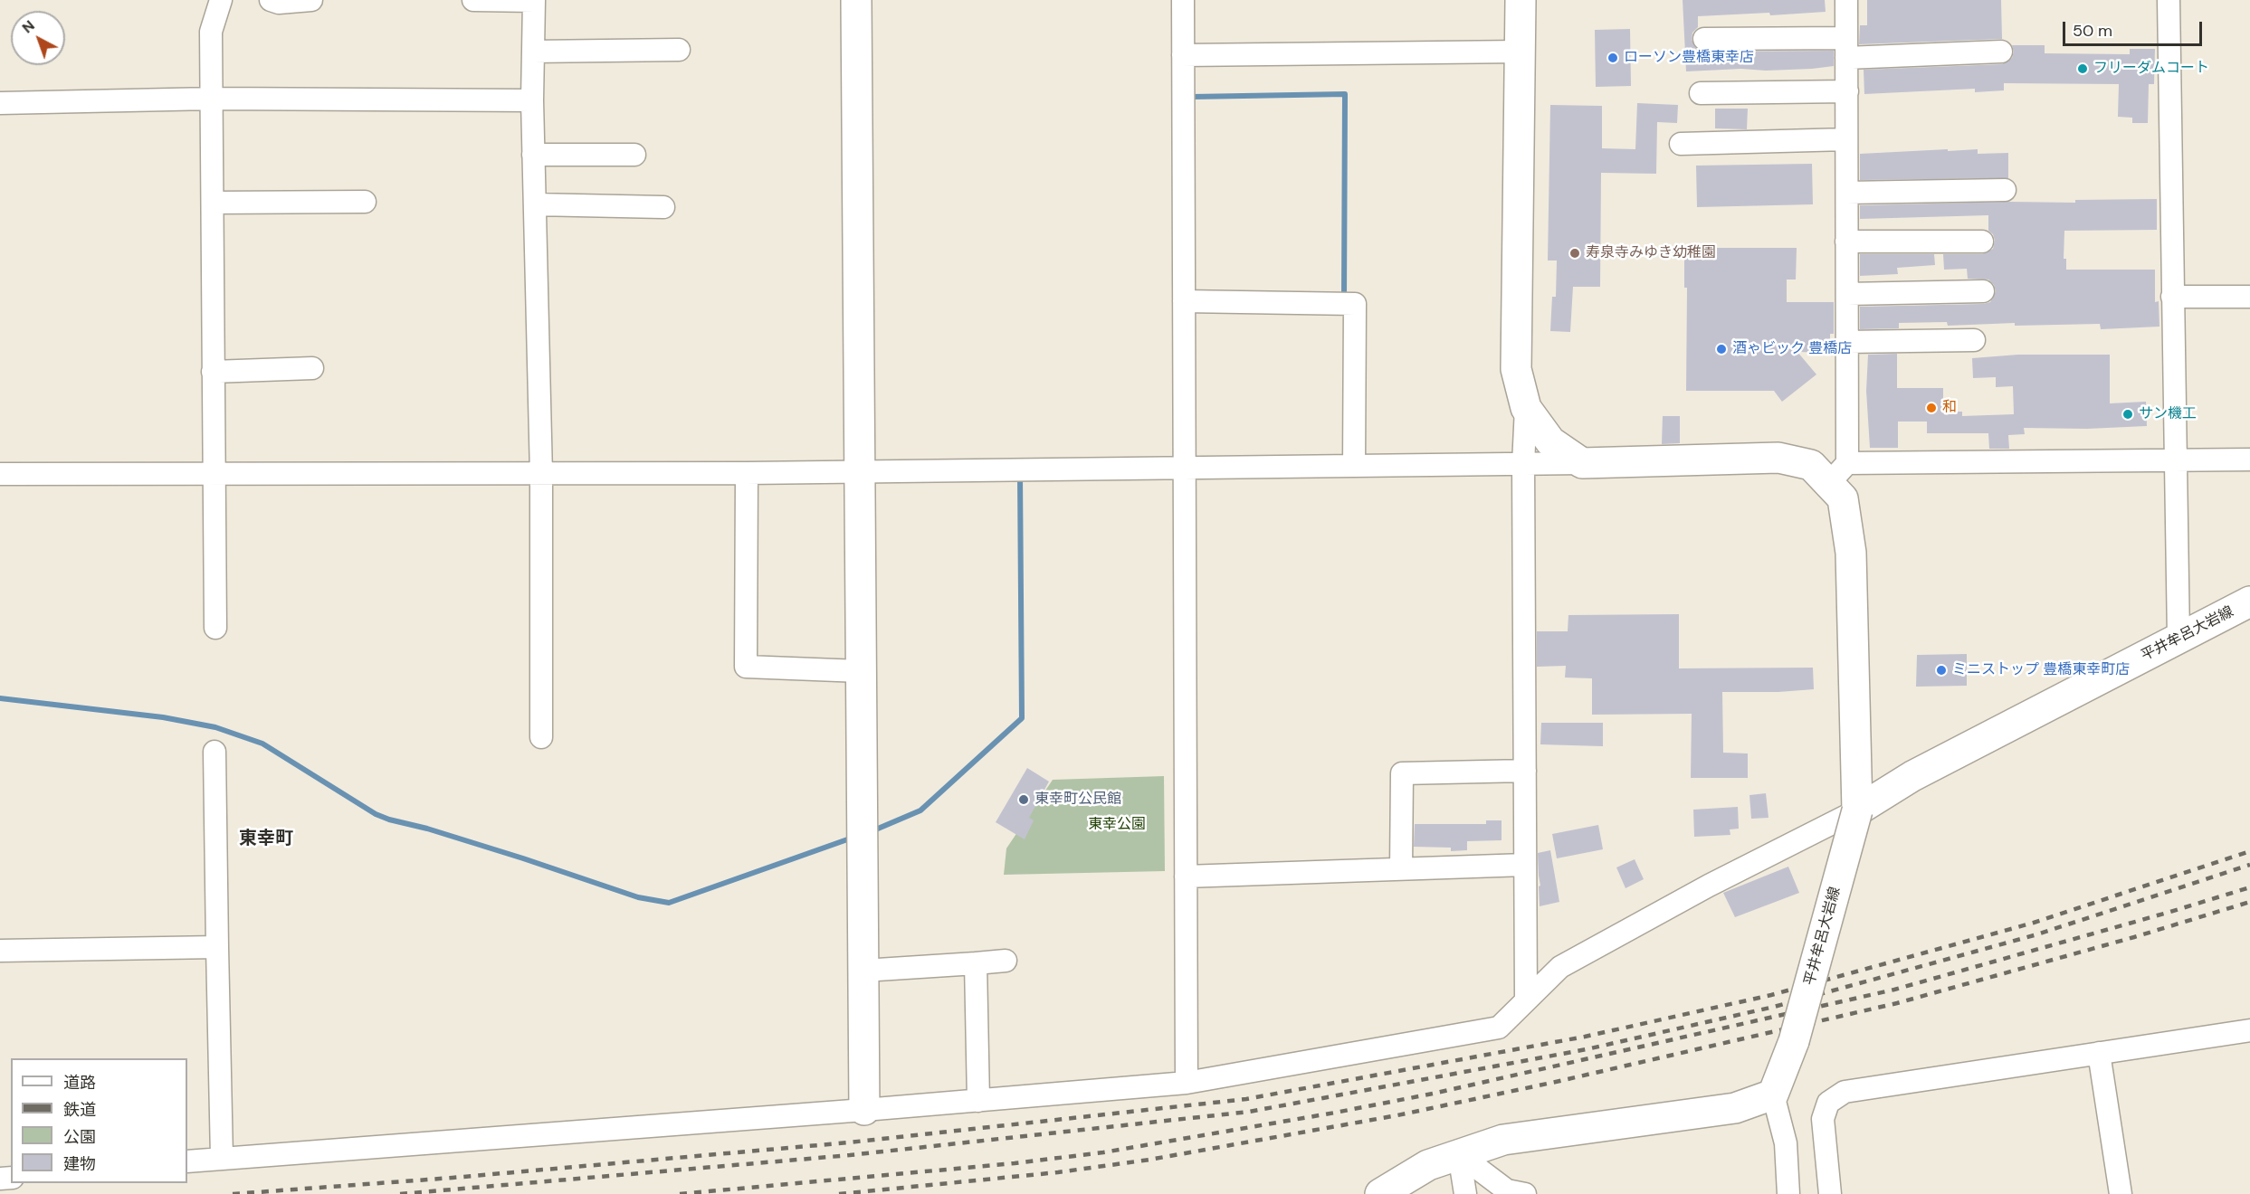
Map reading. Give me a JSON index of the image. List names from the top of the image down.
{
  "streets": {
    "street": ["平井牟呂大岩線"]
  },
  "districts": ["東幸町"],
  "parks": ["東幸公園"],
  "places": [
    "ローソン豊橋東幸店",
    "フリーダムコート",
    "寿泉寺みゆき幼稚園",
    "酒ゃビック 豊橋店",
    "和",
    "サン機工",
    "ミニストップ 豊橋東幸町店",
    "東幸町公民館"
  ],
  "legend": [
    "道路",
    "鉄道",
    "公園",
    "建物"
  ],
  "scale_bar": "50 m",
  "north": "top left"
}
